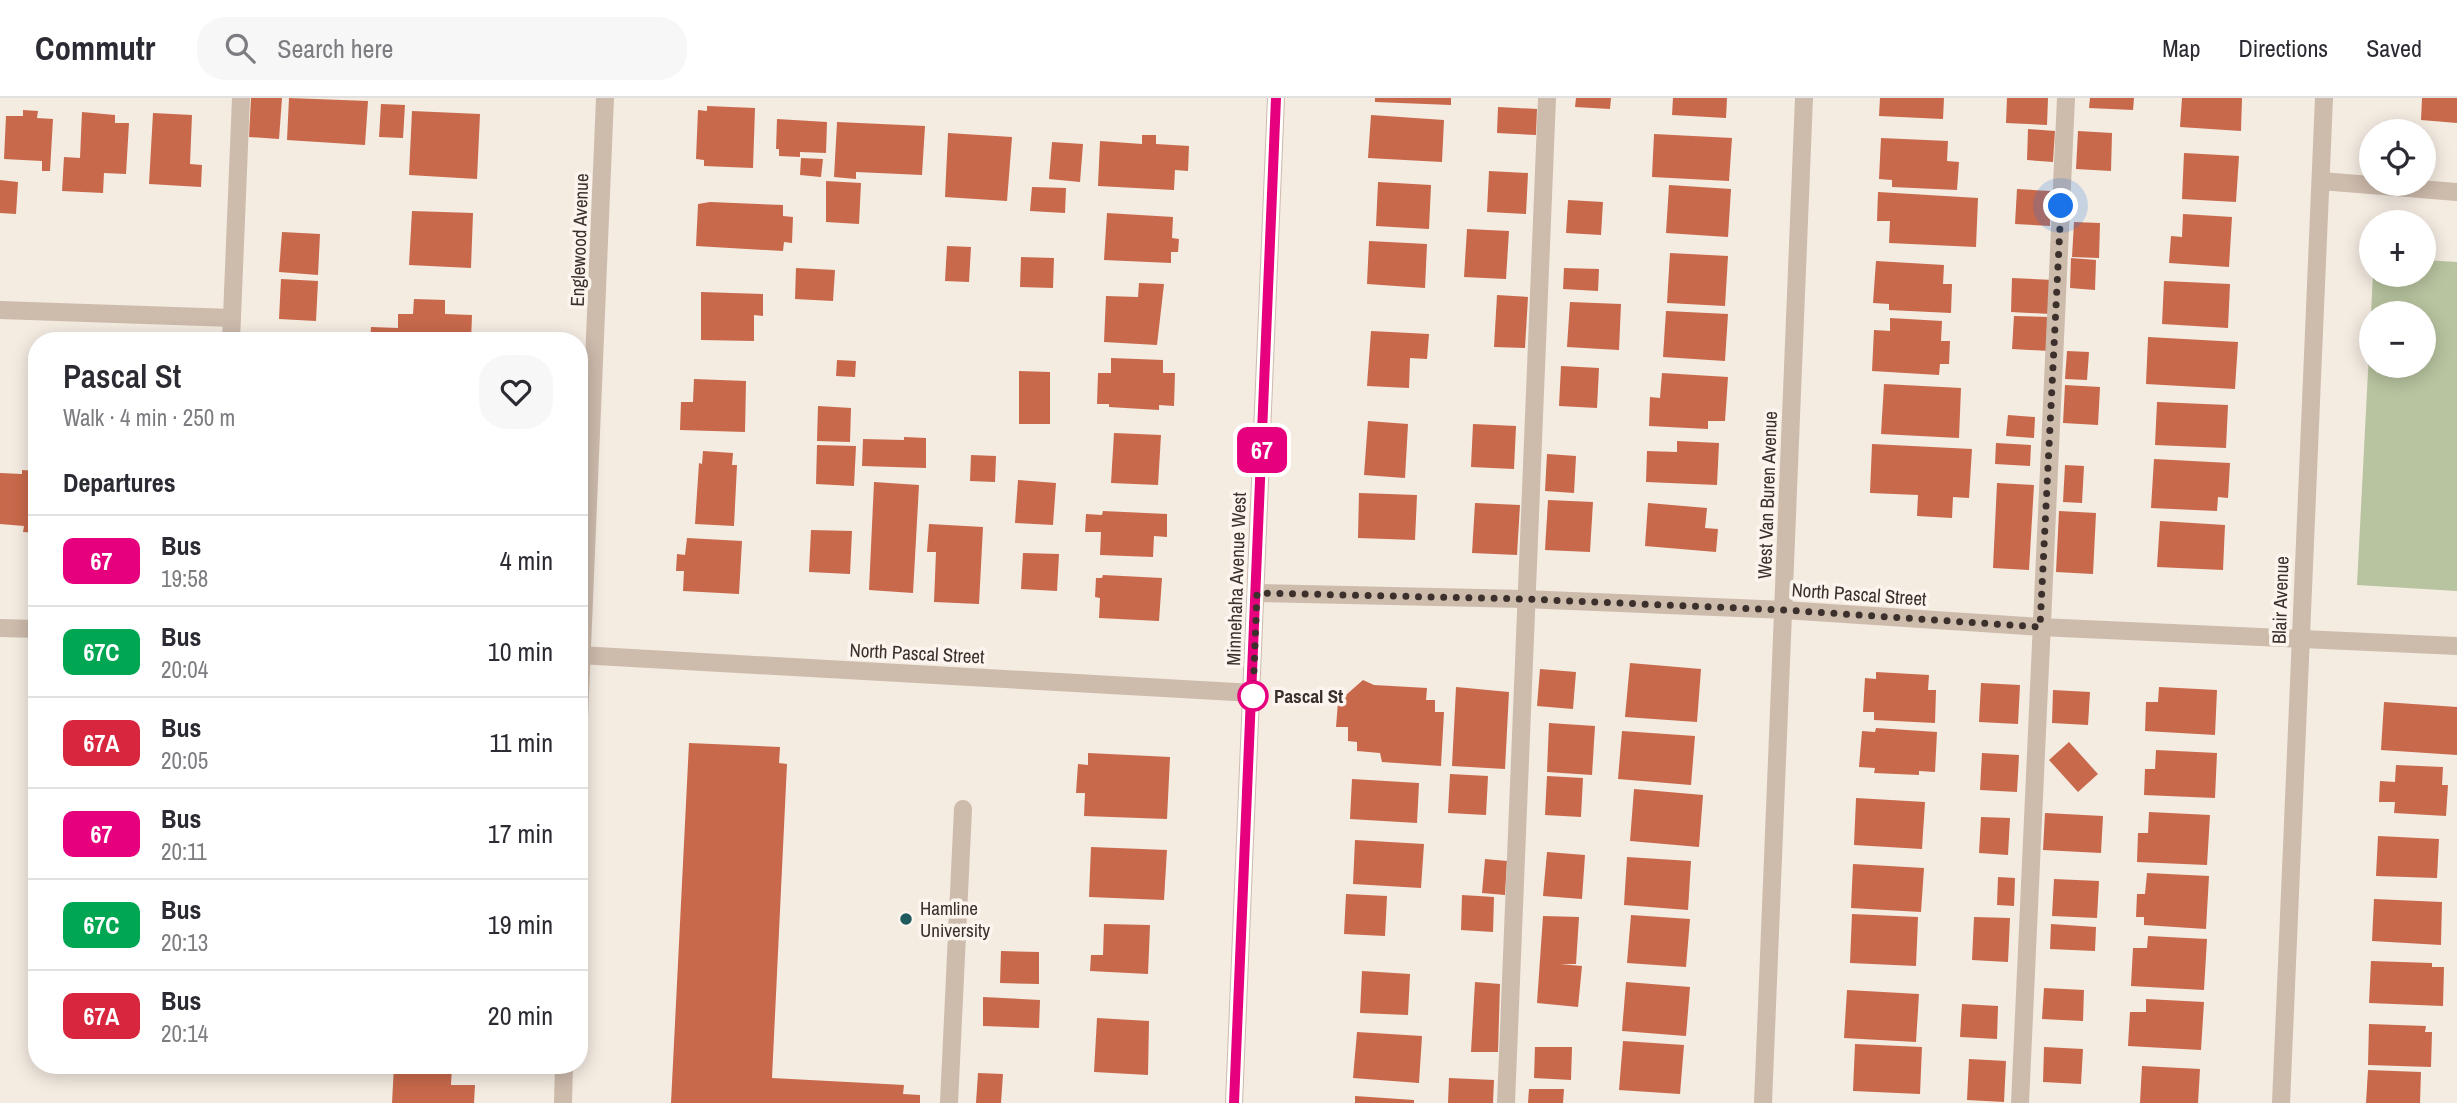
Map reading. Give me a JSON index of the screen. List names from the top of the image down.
{
  "streets": {
    "street": [
      "Englewood Avenue",
      "West Van Buren Avenue",
      "Minnehaha Avenue West",
      "North Pascal Street",
      "Blair Avenue"
    ]
  },
  "crossings": [
    ["West Van Buren Avenue", "North Pascal Street"],
    ["Minnehaha Avenue West", "North Pascal Street"],
    ["North Pascal Street", "Blair Avenue"]
  ],
  "places": ["Pascal St", "Hamline University"],
  "lines": ["bus line 67"],
  "page": {
    "header": "Commutr",
    "search": "Search here",
    "nav": ["Map", "Directions", "Saved"],
    "on_map": "67",
    "map_buttons": ["+", "−"],
    "heading": [
      ["Pascal St", "Walk · 4 min · 250 m"],
      "Departures"
    ],
    "list": [
      {
        "mark": "67",
        "name": "Bus",
        "note": "19:58",
        "value": "4 min"
      },
      {
        "mark": "67C",
        "name": "Bus",
        "note": "20:04",
        "value": "10 min"
      },
      {
        "mark": "67A",
        "name": "Bus",
        "note": "20:05",
        "value": "11 min"
      },
      {
        "mark": "67",
        "name": "Bus",
        "note": "20:11",
        "value": "17 min"
      },
      {
        "mark": "67C",
        "name": "Bus",
        "note": "20:13",
        "value": "19 min"
      },
      {
        "mark": "67A",
        "name": "Bus",
        "note": "20:14",
        "value": "20 min"
      }
    ]
  }
}
